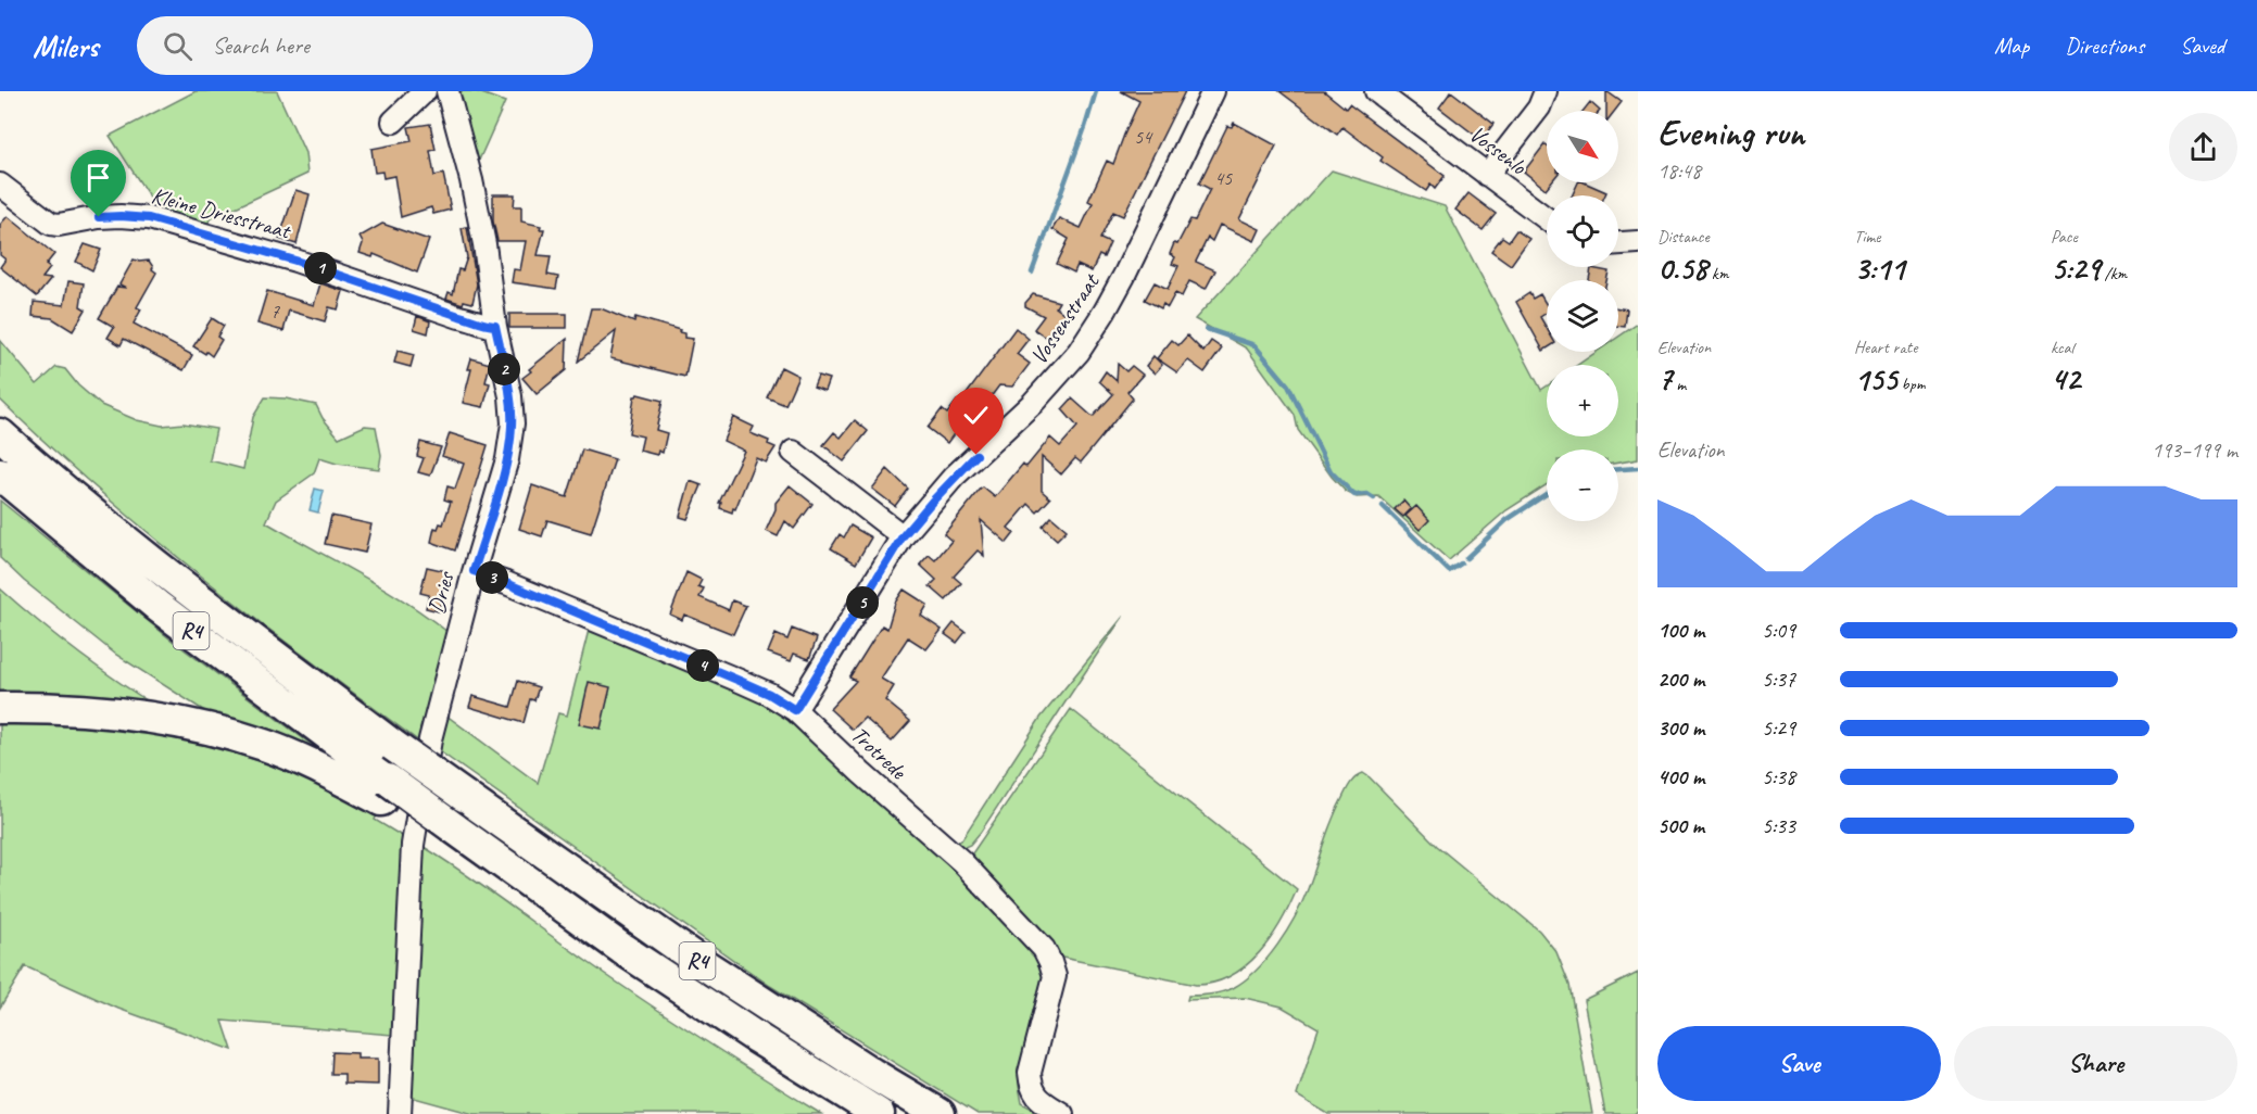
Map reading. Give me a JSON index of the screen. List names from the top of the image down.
{
  "streets": {
    "highway": ["R4"],
    "street": [
      "Vossenlo",
      "Kleine Driesstraat",
      "Vossenstraat",
      "Dries",
      "Trotrede"
    ]
  },
  "crossings": [
    ["Kleine Driesstraat", "Dries"],
    ["Vossenstraat", "Trotrede"],
    ["Dries", "Trotrede"]
  ],
  "house_numbers": ["54", "45", "7"],
  "north": "bottom right",
  "page": {
    "header": "Milers",
    "search": "Search here",
    "nav": ["Map", "Directions", "Saved"],
    "heading": ["Evening run", "18:48"],
    "map_buttons": ["+", "−"],
    "stats": [
      ["Distance", "0.58 km"],
      ["Time", "3:11"],
      ["Pace", "5:29 /km"],
      ["Elevation", "7 m"],
      ["Heart rate", "155 bpm"],
      ["kcal", "42"]
    ],
    "pins": [
      "1",
      "2",
      "3",
      "5",
      "4"
    ],
    "chart": ["Elevation", "193–199 m"],
    "list": [
      {
        "name": "100 m",
        "note": "5:09"
      },
      {
        "name": "200 m",
        "note": "5:37"
      },
      {
        "name": "300 m",
        "note": "5:29"
      },
      {
        "name": "400 m",
        "note": "5:38"
      },
      {
        "name": "500 m",
        "note": "5:33"
      }
    ],
    "buttons": ["Save", "Share"]
  }
}
